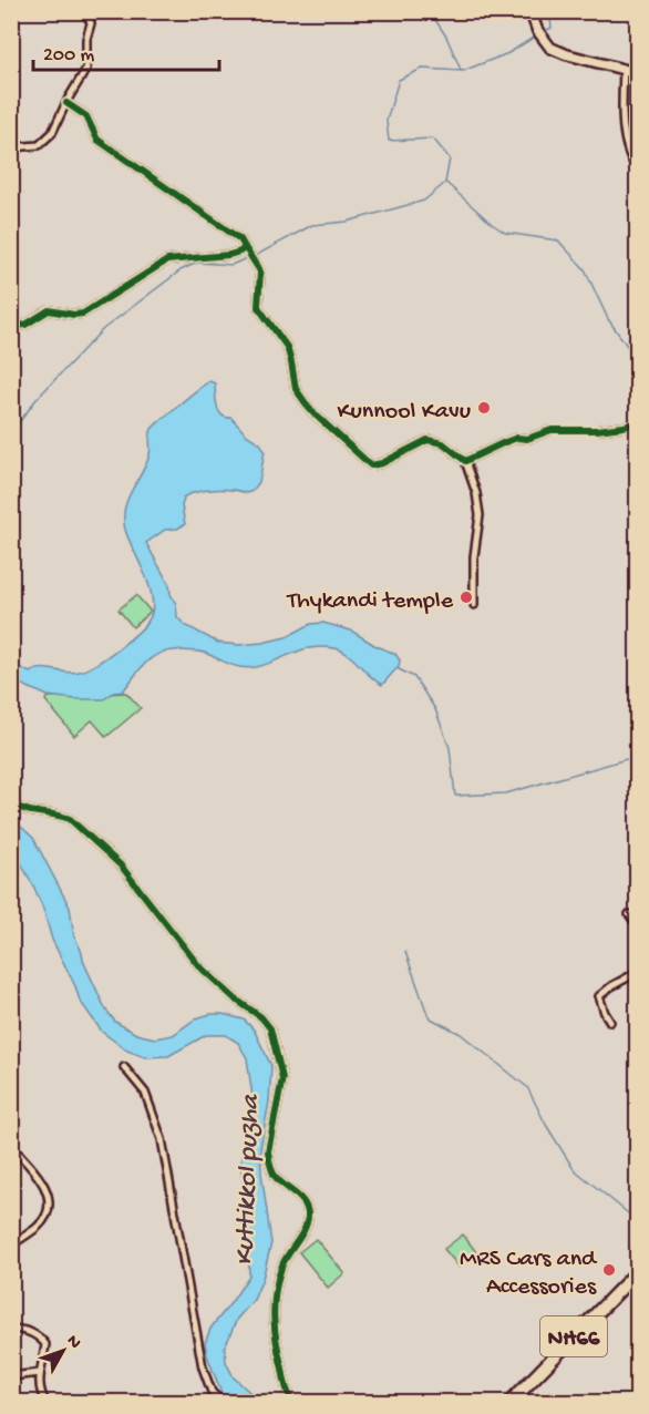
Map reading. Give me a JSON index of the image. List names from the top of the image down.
{
  "streets": {
    "highway": ["NH66"]
  },
  "water": ["Kuttikkol puzha"],
  "places": ["Kunnool Kavu", "Thykandi temple", "MRS Cars and Accessories"],
  "scale_bar": "200 m",
  "north": "top right"
}
